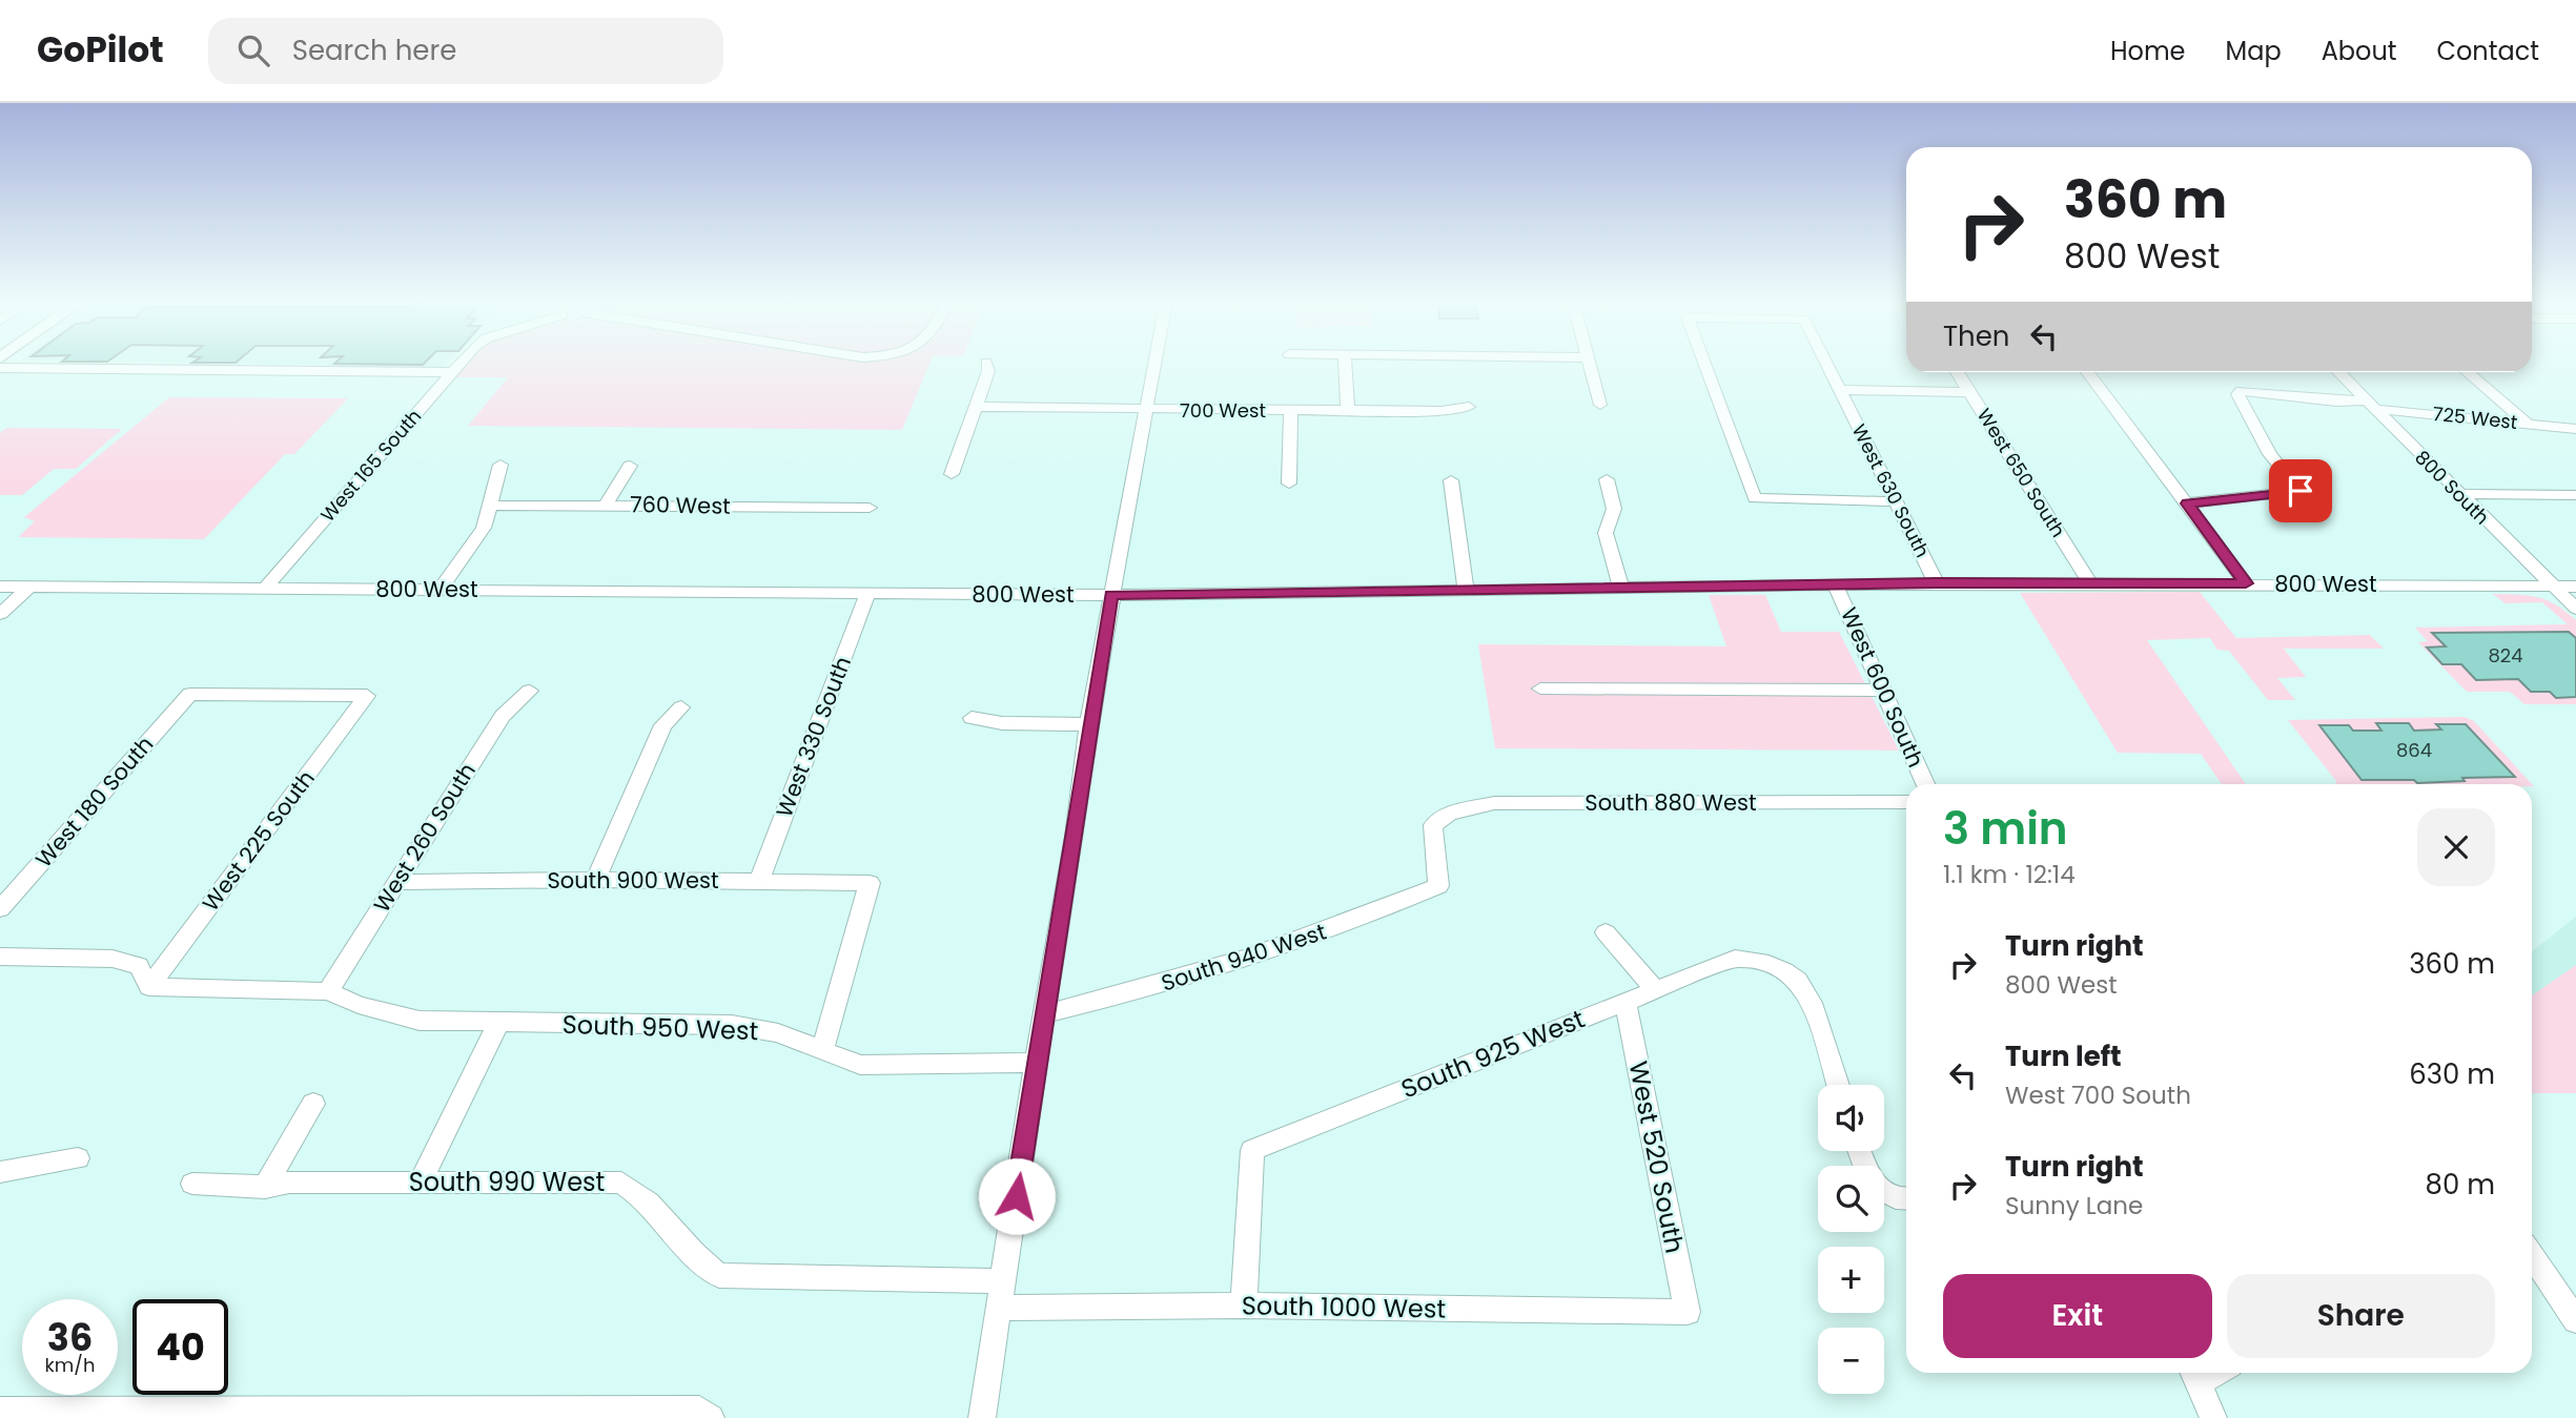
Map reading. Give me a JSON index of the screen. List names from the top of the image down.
{
  "streets": {
    "street": [
      "700 West",
      "725 West",
      "West 165 South",
      "West 650 South",
      "800 South",
      "West 630 South",
      "760 West",
      "800 West",
      "West 600 South",
      "West 330 South",
      "West 180 South",
      "South 880 West",
      "West 260 South",
      "West 225 South",
      "South 900 West",
      "South 940 West",
      "South 950 West",
      "South 925 West",
      "West 520 South",
      "South 990 West",
      "South 1000 West"
    ]
  },
  "crossings": [
    ["725 West", "800 South"],
    ["West 165 South", "800 West"],
    ["West 650 South", "800 West"],
    ["800 South", "800 West"],
    ["West 630 South", "800 West"],
    ["800 West", "West 600 South"],
    ["800 West", "West 330 South"],
    ["West 330 South", "South 900 West"],
    ["West 180 South", "West 225 South"],
    ["South 880 West", "South 940 West"],
    ["West 260 South", "South 900 West"],
    ["West 260 South", "South 950 West"],
    ["South 900 West", "South 950 West"],
    ["South 925 West", "West 520 South"],
    ["South 925 West", "South 1000 West"],
    ["West 520 South", "South 1000 West"]
  ],
  "house_numbers": ["824", "864"],
  "page": {
    "header": "GoPilot",
    "search": "Search here",
    "nav": [
      "Home",
      "Map",
      "About",
      "Contact"
    ],
    "turn": ["360 m", "800 West"],
    "then": "Then",
    "heading": ["3 min", "1.1 km · 12:14"],
    "list": [
      {
        "name": "Turn right",
        "note": "800 West",
        "value": "360 m"
      },
      {
        "name": "Turn left",
        "note": "West 700 South",
        "value": "630 m"
      },
      {
        "name": "Turn right",
        "note": "Sunny Lane",
        "value": "80 m"
      }
    ],
    "map_buttons": ["+", "−"],
    "buttons": ["Exit", "Share"],
    "speed": "36 km/h",
    "limit": "40"
  }
}
